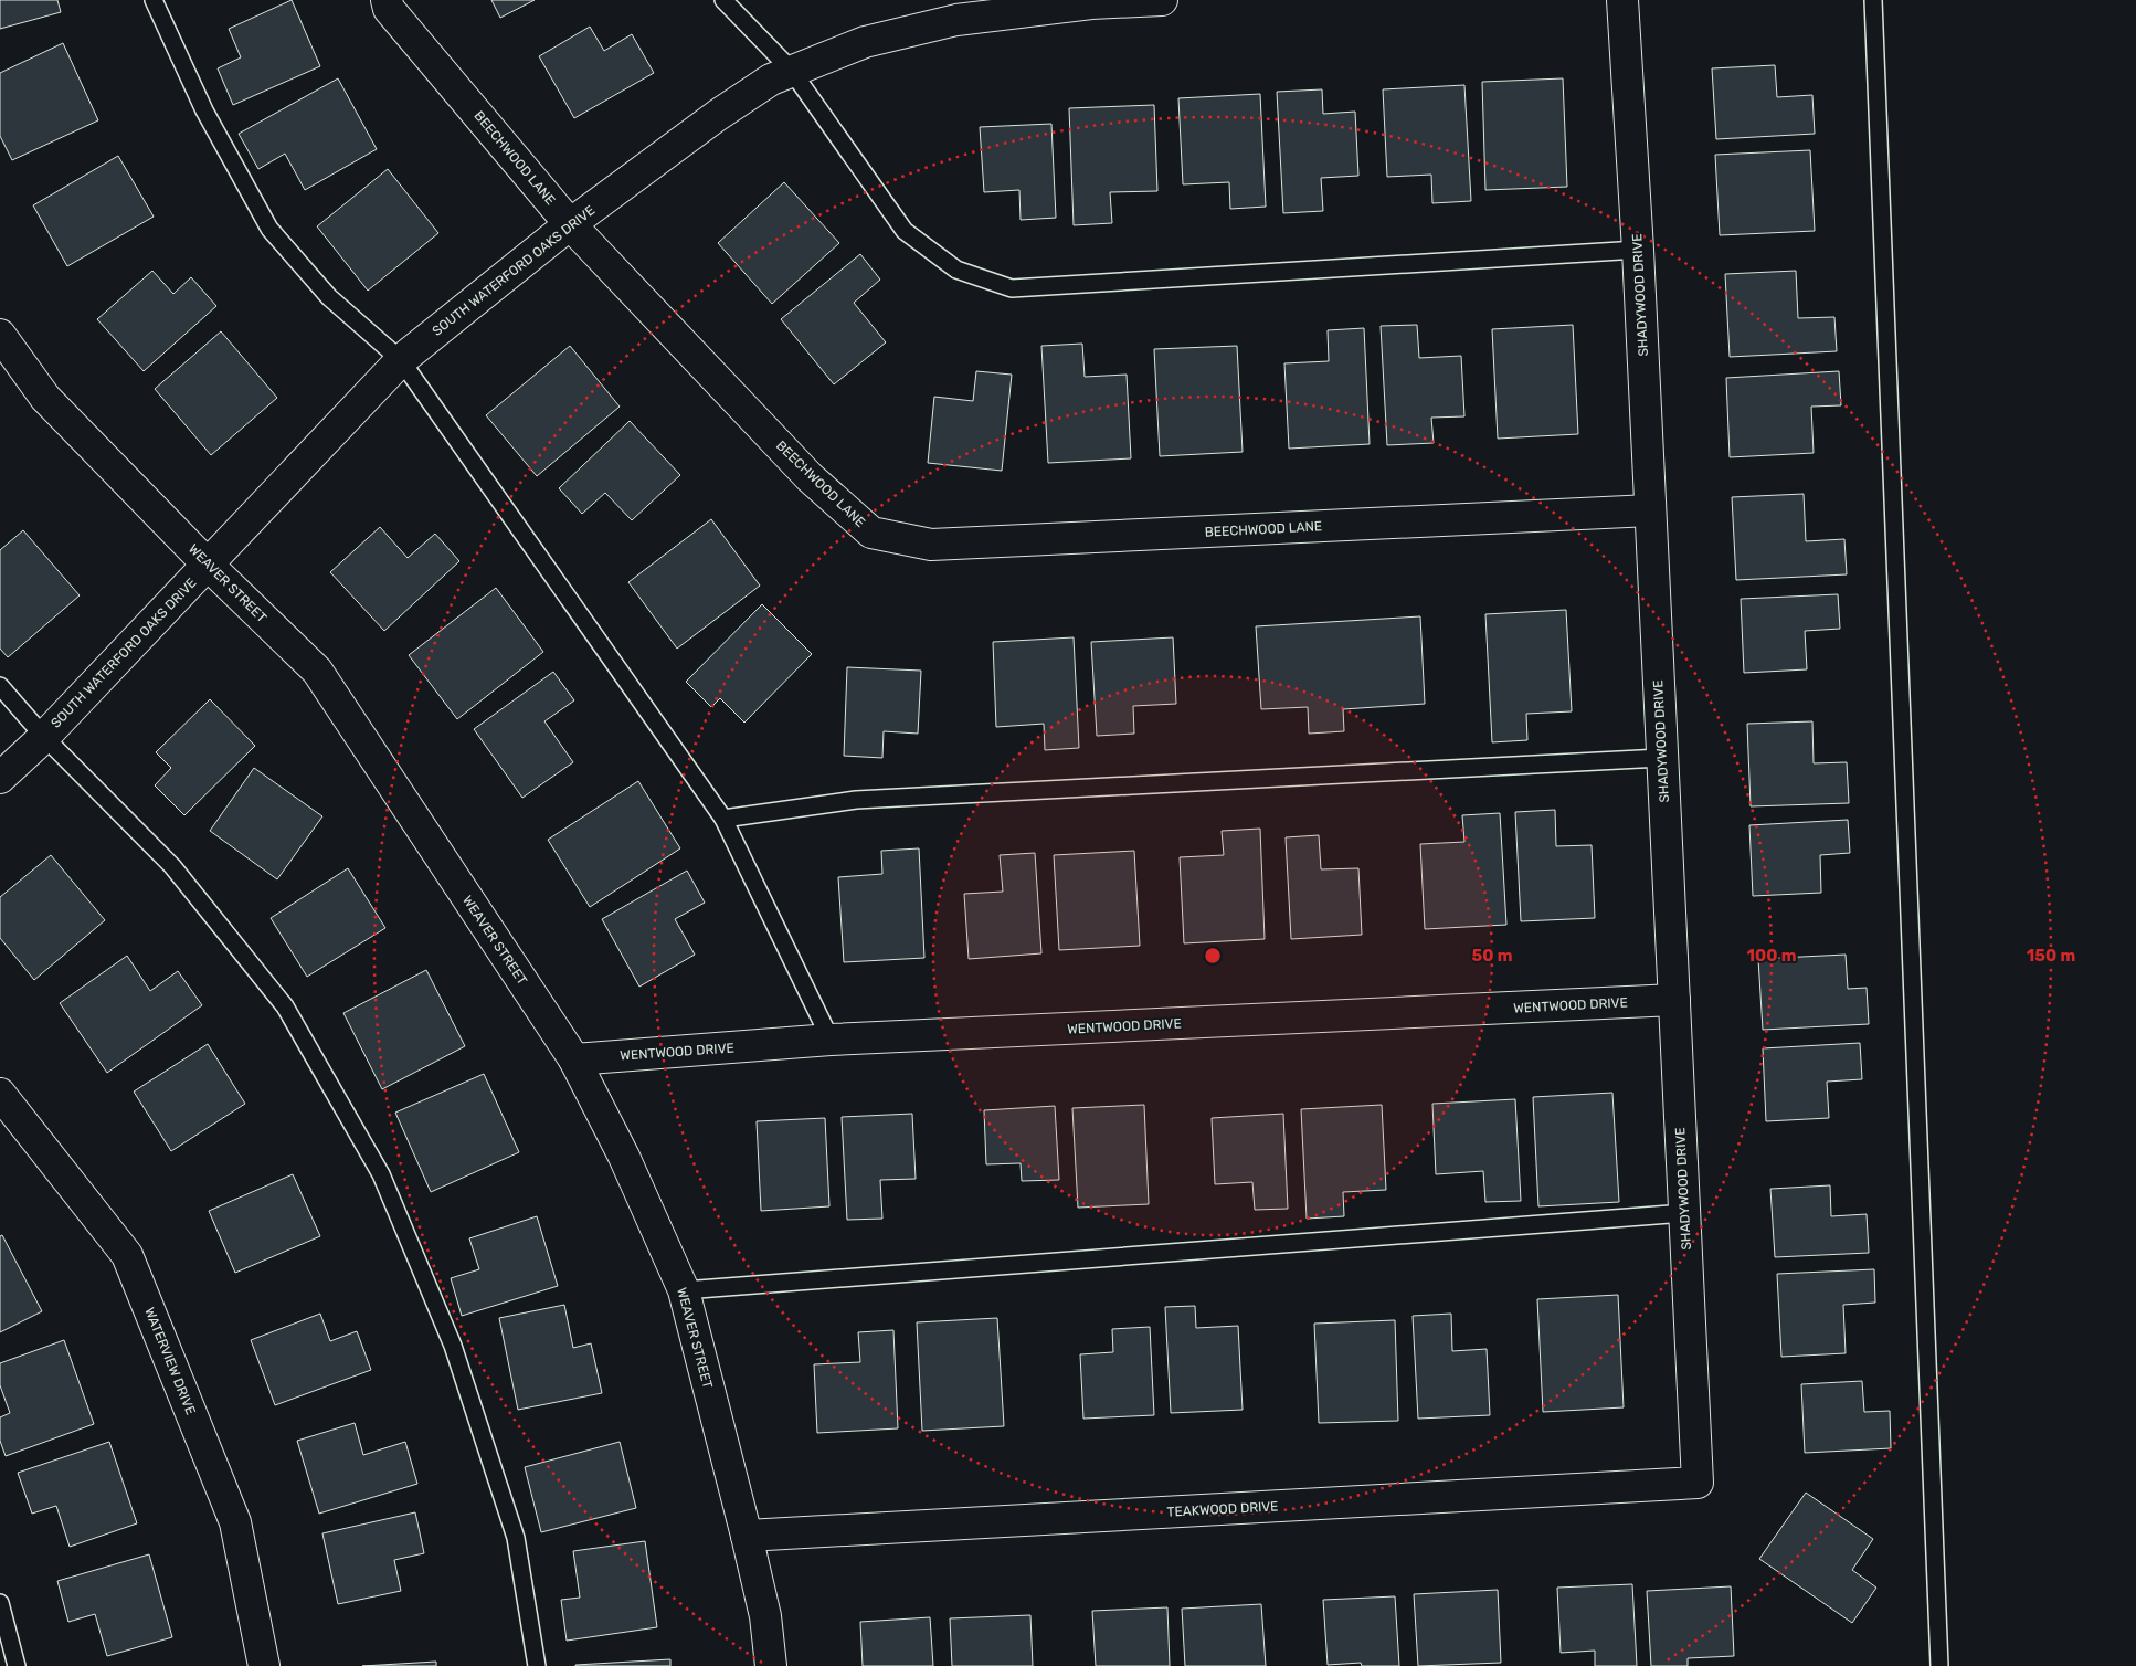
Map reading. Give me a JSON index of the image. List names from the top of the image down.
{
  "streets": {
    "street": [
      "BEECHWOOD LANE",
      "SOUTH WATERFORD OAKS DRIVE",
      "SHADYWOOD DRIVE",
      "WEAVER STREET",
      "WENTWOOD DRIVE",
      "WATERVIEW DRIVE",
      "TEAKWOOD DRIVE"
    ]
  },
  "crossings": [
    ["BEECHWOOD LANE", "SOUTH WATERFORD OAKS DRIVE"],
    ["BEECHWOOD LANE", "SHADYWOOD DRIVE"],
    ["SOUTH WATERFORD OAKS DRIVE", "WEAVER STREET"],
    ["SHADYWOOD DRIVE", "WENTWOOD DRIVE"],
    ["SHADYWOOD DRIVE", "TEAKWOOD DRIVE"],
    ["WEAVER STREET", "WENTWOOD DRIVE"],
    ["WEAVER STREET", "TEAKWOOD DRIVE"]
  ],
  "rings": ["50 m", "100 m", "150 m"]
}
